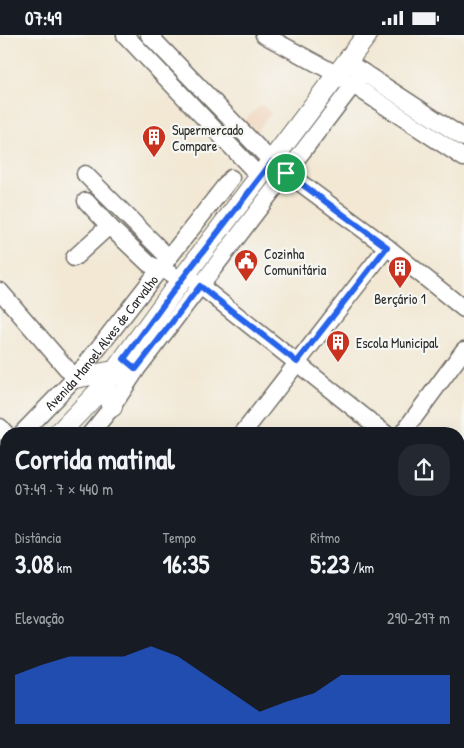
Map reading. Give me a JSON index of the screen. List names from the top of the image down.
{
  "streets": {
    "main road": ["Avenida Manoel Alves de Carvalho"]
  },
  "places": {
    "building": ["Supermercado Compare", "Berçário 1", "Escola Municipal"],
    "public building": ["Cozinha Comunitária"]
  },
  "page": {
    "status": "07:49",
    "heading": ["Corrida matinal", "07:49 · 7 × 440 m"],
    "stats": [
      ["Distância", "3.08 km"],
      ["Tempo", "16:35"],
      ["Ritmo", "5:23 /km"]
    ],
    "chart": ["Elevação", "290–297 m"]
  }
}
